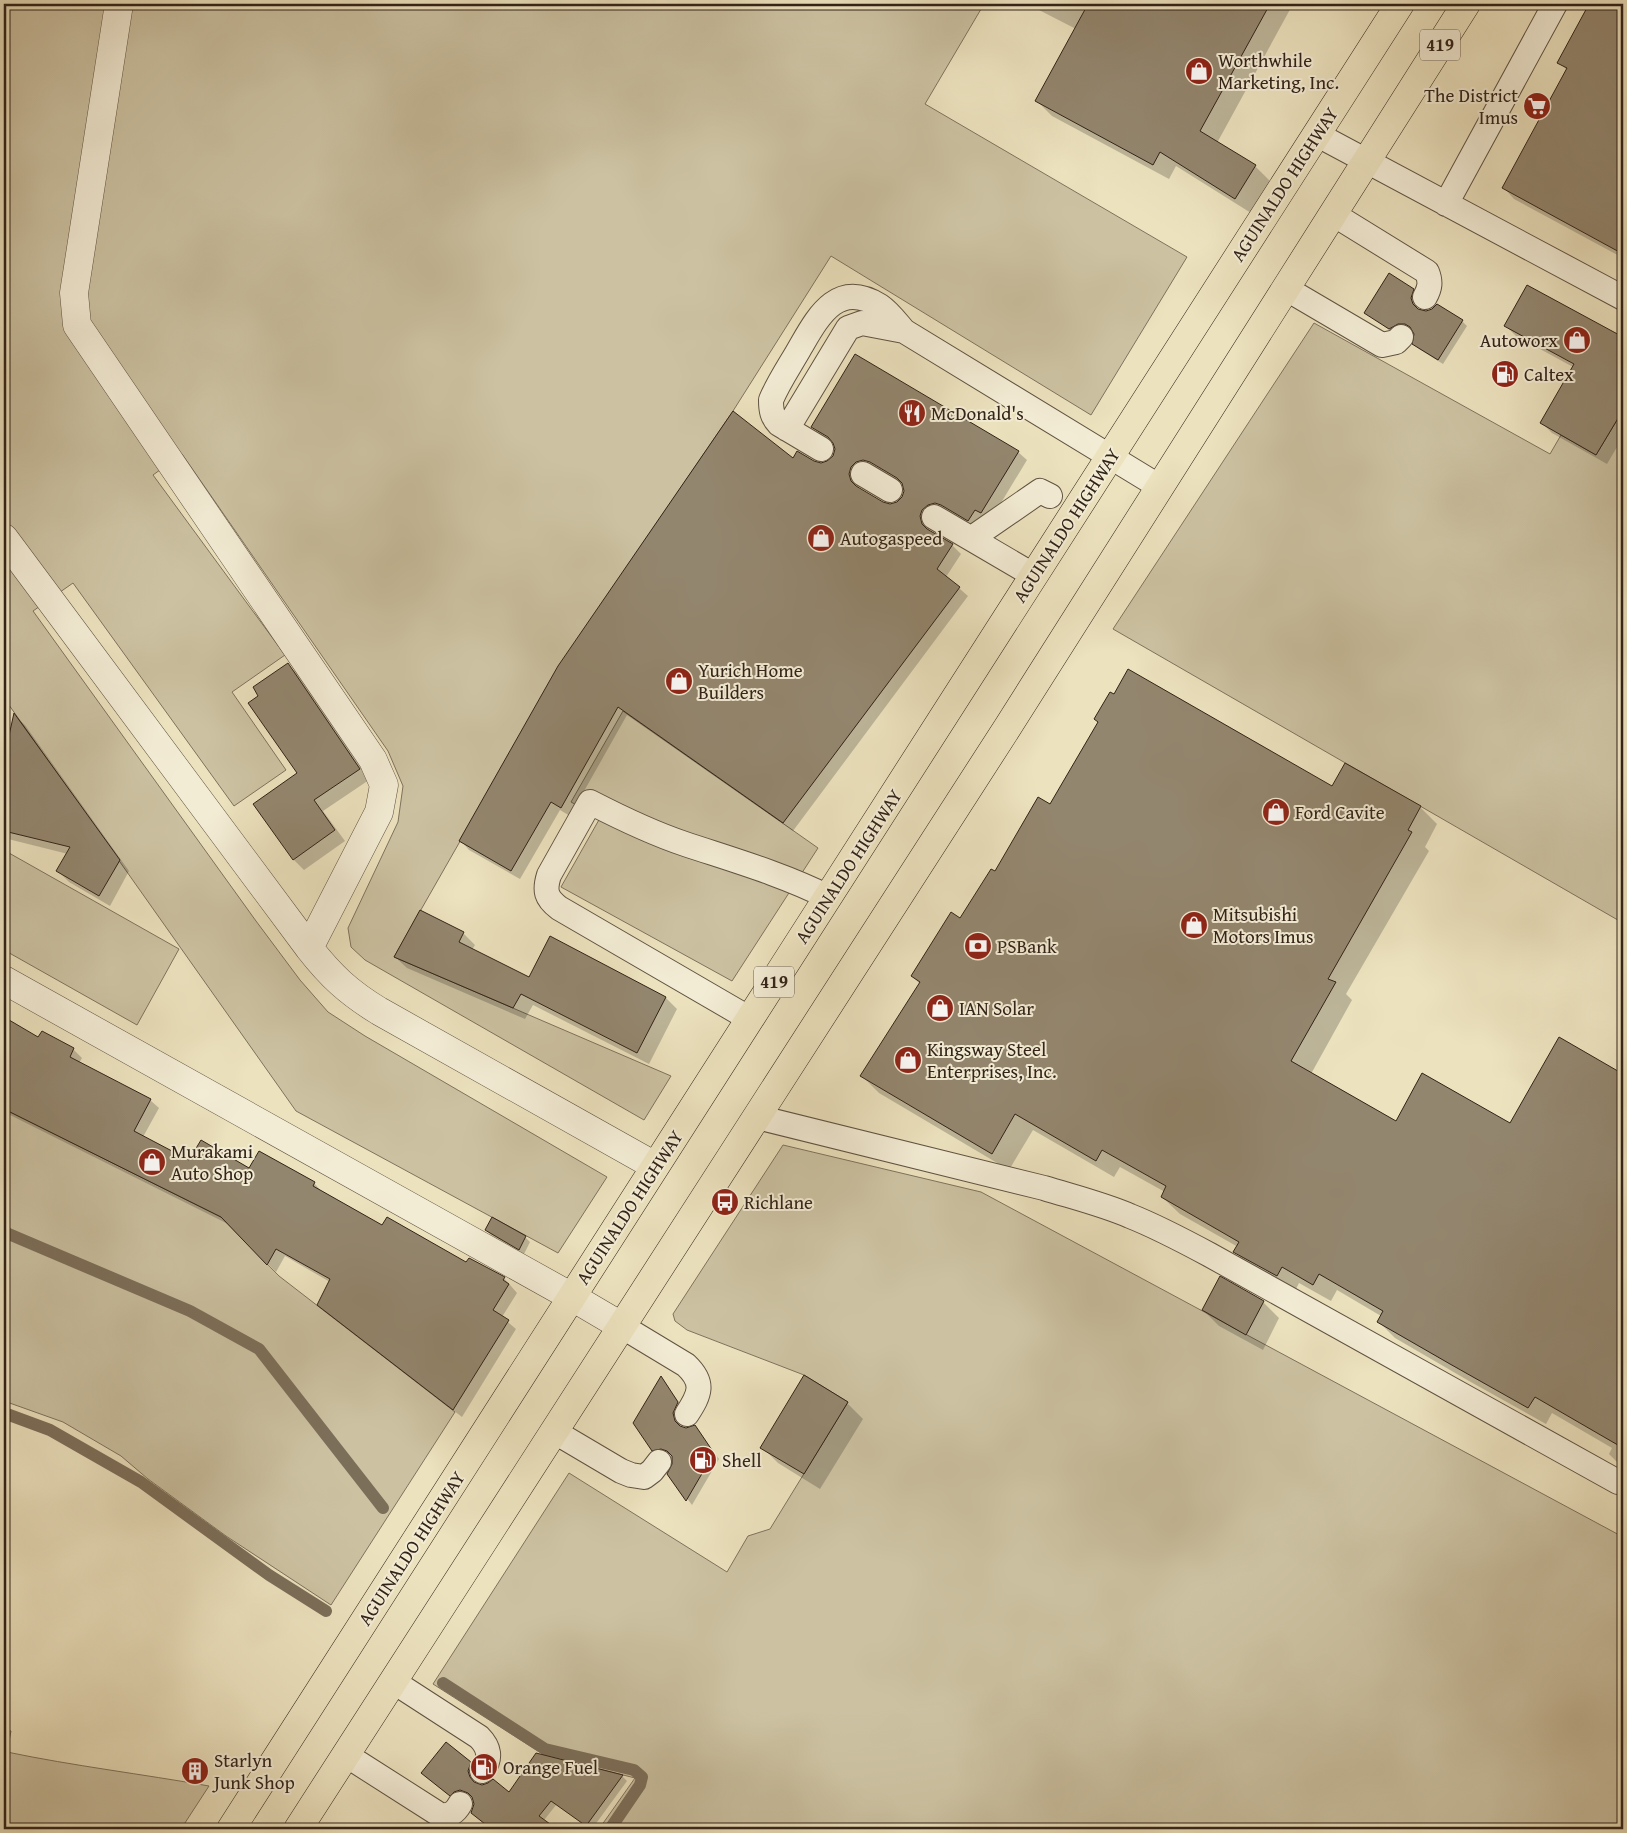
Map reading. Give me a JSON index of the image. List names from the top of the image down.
{
  "streets": {
    "highway": ["419", "AGUINALDO HIGHWAY"]
  },
  "places": {
    "shop": [
      "Worthwhile Marketing, Inc.",
      "Autoworx",
      "Autogaspeed",
      "Yurich Home Builders",
      "Ford Cavite",
      "Mitsubishi Motors Imus",
      "IAN Solar",
      "Kingsway Steel Enterprises, Inc.",
      "Murakami Auto Shop"
    ],
    "supermarket": ["The District Imus"],
    "fuel station": ["Caltex", "Shell", "Orange Fuel"],
    "restaurant": ["McDonald's"],
    "bank": ["PSBank"],
    "bus stop": ["Richlane"],
    "building": ["Starlyn Junk Shop"]
  }
}
